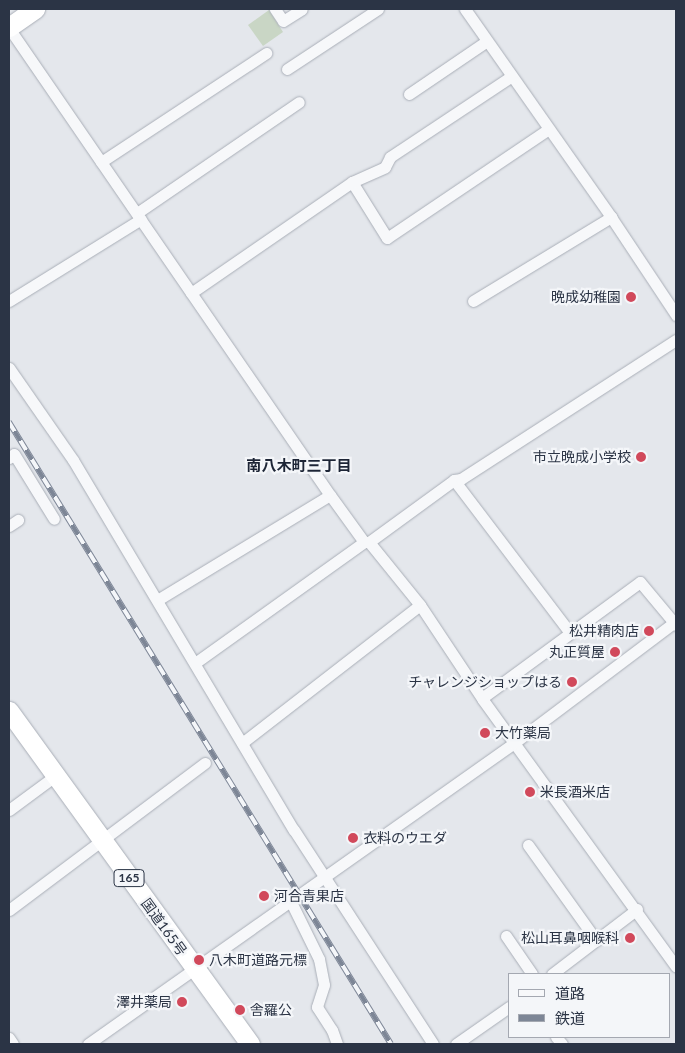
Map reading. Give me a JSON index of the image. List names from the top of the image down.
{
  "streets": {
    "highway": ["165", "国道165号"]
  },
  "districts": ["南八木町三丁目"],
  "places": [
    "晩成幼稚園",
    "市立晩成小学校",
    "松井精肉店",
    "丸正質屋",
    "チャレンジショップはる",
    "大竹薬局",
    "米長酒米店",
    "衣料のウエダ",
    "河合青果店",
    "松山耳鼻咽喉科",
    "八木町道路元標",
    "澤井薬局",
    "舎羅公"
  ],
  "legend": ["道路", "鉄道"]
}
